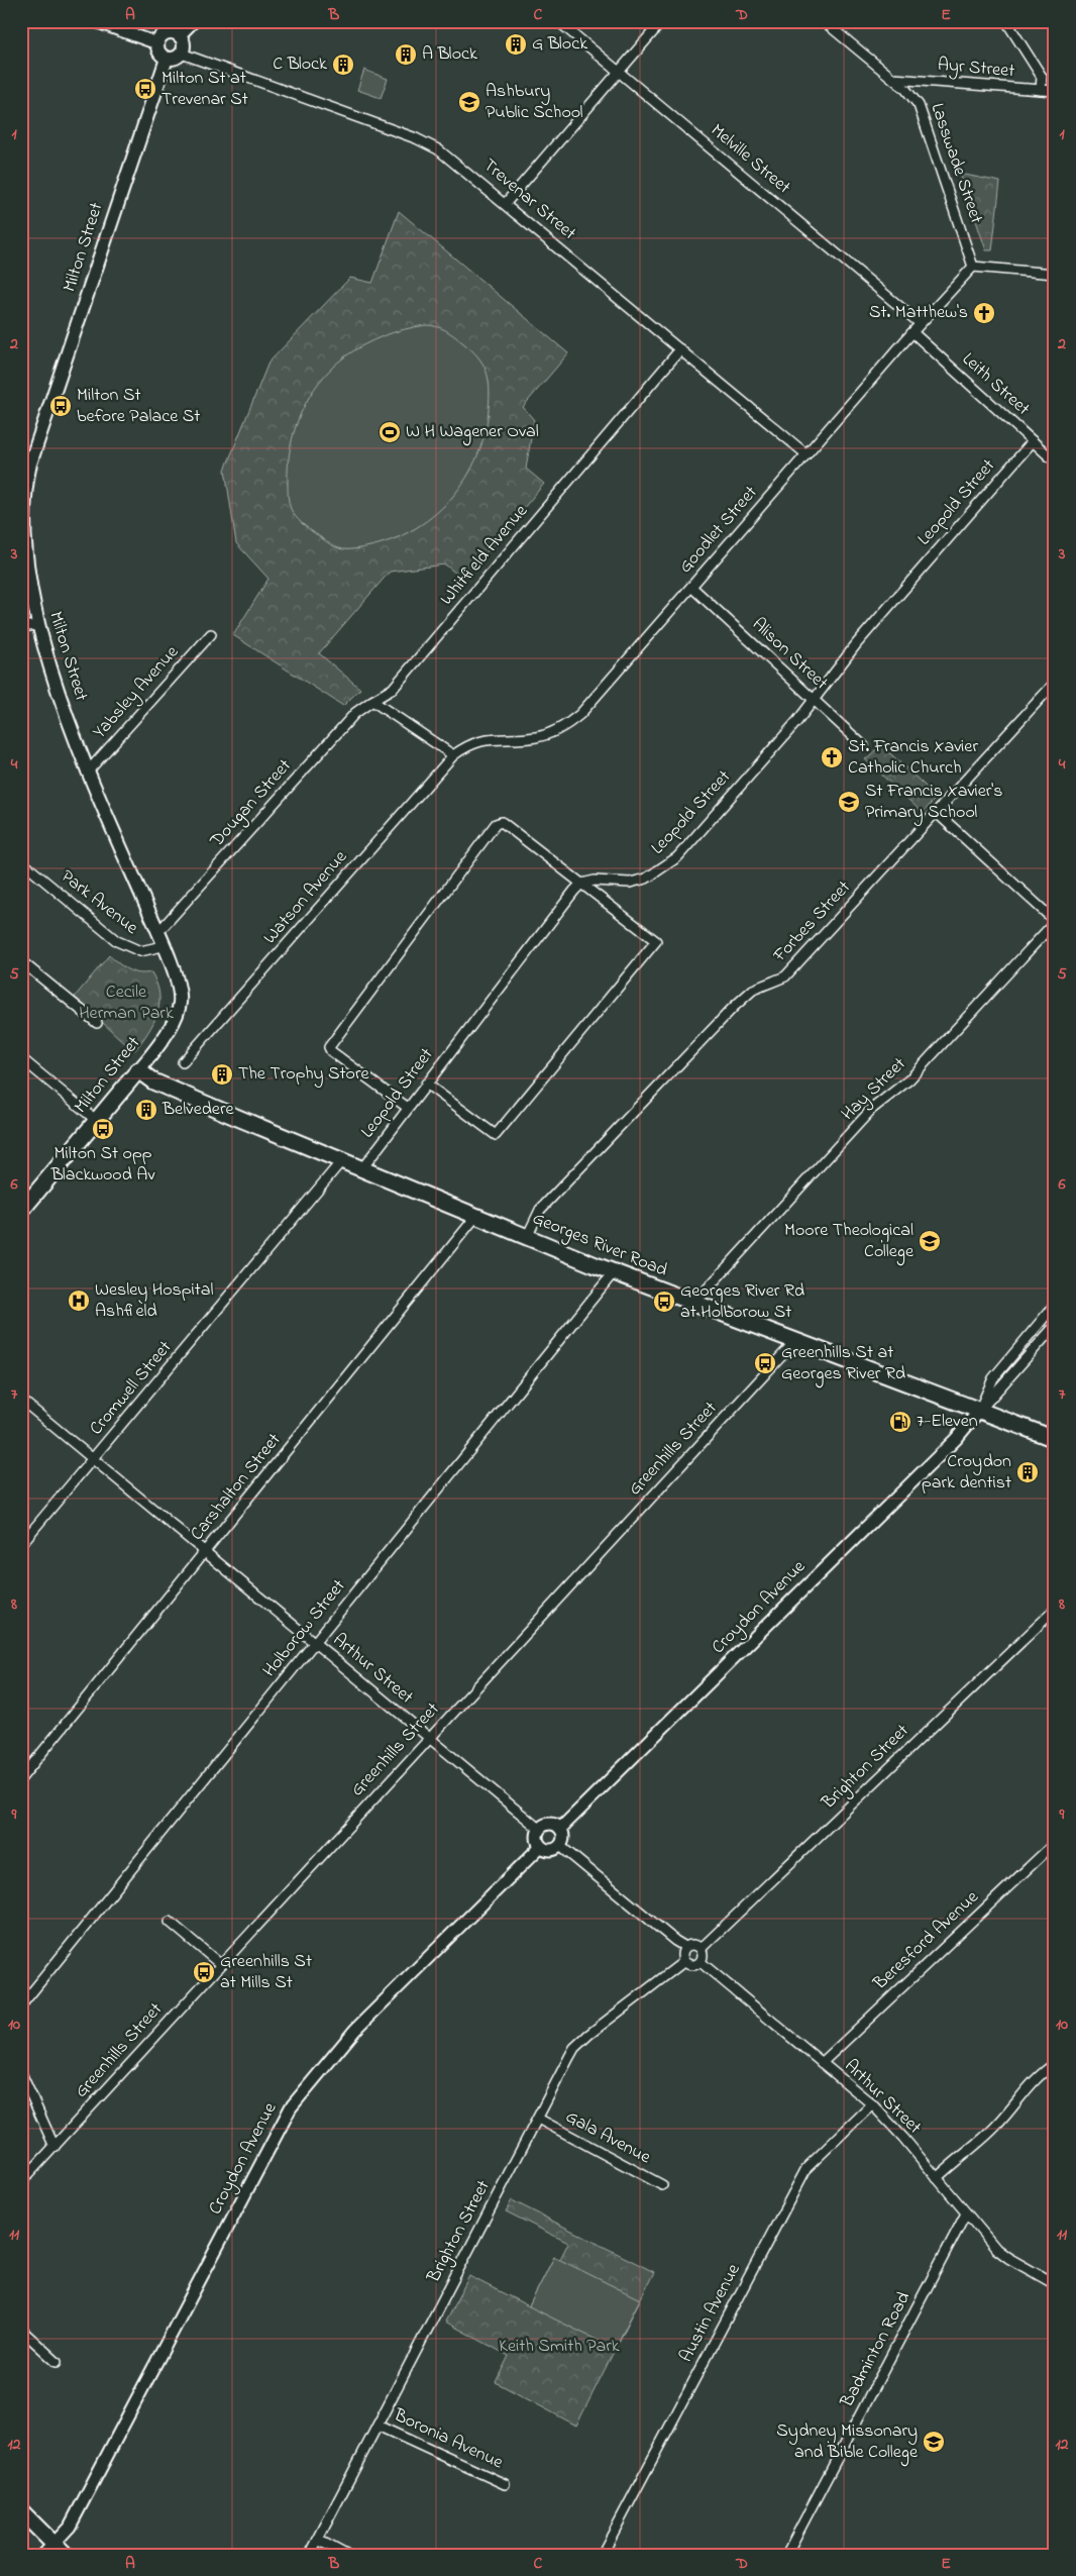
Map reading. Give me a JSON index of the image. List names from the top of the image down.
{
  "streets": {
    "main road": ["Milton Street", "Georges River Road"],
    "street": [
      "Ayr Street",
      "Melville Street",
      "Lasswade Street",
      "Trevenar Street",
      "Leith Street",
      "Leopold Street",
      "Goodlet Street",
      "Whitfield Avenue",
      "Alison Street",
      "Yabsley Avenue",
      "Dougan Street",
      "Watson Avenue",
      "Park Avenue",
      "Forbes Street",
      "Hay Street",
      "Cromwell Street",
      "Greenhills Street",
      "Carshalton Street",
      "Croydon Avenue",
      "Holborow Street",
      "Arthur Street",
      "Brighton Street",
      "Beresford Avenue",
      "Gala Avenue",
      "Austin Avenue",
      "Badminton Road",
      "Boronia Avenue"
    ]
  },
  "crossings": [
    ["Ayr Street", "Lasswade Street"],
    ["Melville Street", "Goodlet Street"],
    ["Lasswade Street", "Goodlet Street"],
    ["Trevenar Street", "Milton Street"],
    ["Trevenar Street", "Goodlet Street"],
    ["Trevenar Street", "Whitfield Avenue"],
    ["Milton Street", "Yabsley Avenue"],
    ["Milton Street", "Dougan Street"],
    ["Milton Street", "Park Avenue"],
    ["Milton Street", "Georges River Road"],
    ["Leith Street", "Leopold Street"],
    ["Leith Street", "Goodlet Street"],
    ["Leopold Street", "Alison Street"],
    ["Leopold Street", "Georges River Road"],
    ["Goodlet Street", "Alison Street"],
    ["Goodlet Street", "Watson Avenue"],
    ["Whitfield Avenue", "Dougan Street"],
    ["Forbes Street", "Georges River Road"],
    ["Hay Street", "Georges River Road"],
    ["Georges River Road", "Cromwell Street"],
    ["Georges River Road", "Greenhills Street"],
    ["Georges River Road", "Carshalton Street"],
    ["Georges River Road", "Croydon Avenue"],
    ["Georges River Road", "Holborow Street"],
    ["Cromwell Street", "Arthur Street"],
    ["Greenhills Street", "Arthur Street"],
    ["Carshalton Street", "Arthur Street"],
    ["Croydon Avenue", "Arthur Street"],
    ["Holborow Street", "Arthur Street"],
    ["Arthur Street", "Brighton Street"],
    ["Arthur Street", "Beresford Avenue"],
    ["Arthur Street", "Austin Avenue"],
    ["Arthur Street", "Badminton Road"],
    ["Brighton Street", "Gala Avenue"],
    ["Brighton Street", "Boronia Avenue"]
  ],
  "parks": ["Cecile Herman Park", "Keith Smith Park"],
  "places": {
    "building": [
      "G Block",
      "A Block",
      "C Block",
      "The Trophy Store",
      "Belvedere",
      "Croydon park dentist"
    ],
    "bus stop": [
      "Milton St at Trevenar St",
      "Milton St before Palace St",
      "Milton St opp Blackwood Av",
      "Georges River Rd at Holborow St",
      "Greenhills St at Georges River Rd",
      "Greenhills St at Mills St"
    ],
    "school or university": [
      "Ashbury Public School",
      "St Francis Xavier's Primary School",
      "Moore Theological College",
      "Sydney Missonary and Bible College"
    ],
    "church": ["St. Matthew's", "St. Francis Xavier Catholic Church"],
    "sports": ["W H Wagener Oval"],
    "hospital": ["Wesley Hospital Ashfield"],
    "fuel station": ["7-Eleven"]
  },
  "grid": {
    "columns": [
      "A",
      "B",
      "C",
      "D",
      "E"
    ],
    "rows": [
      "1",
      "2",
      "3",
      "4",
      "5",
      "6",
      "7",
      "8",
      "9",
      "10",
      "11",
      "12"
    ]
  }
}
